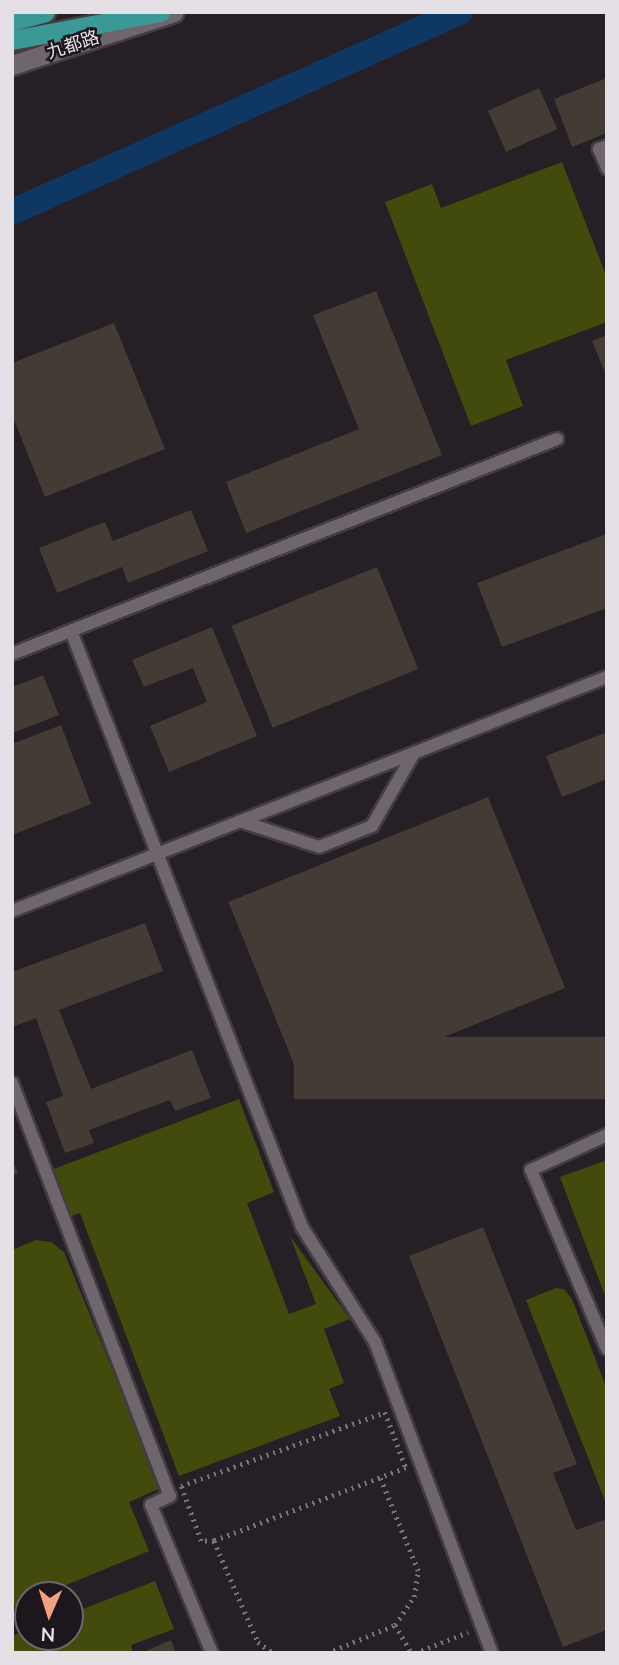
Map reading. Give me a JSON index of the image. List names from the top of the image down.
{
  "streets": {
    "main road": ["九都路"]
  },
  "north": "bottom"
}
